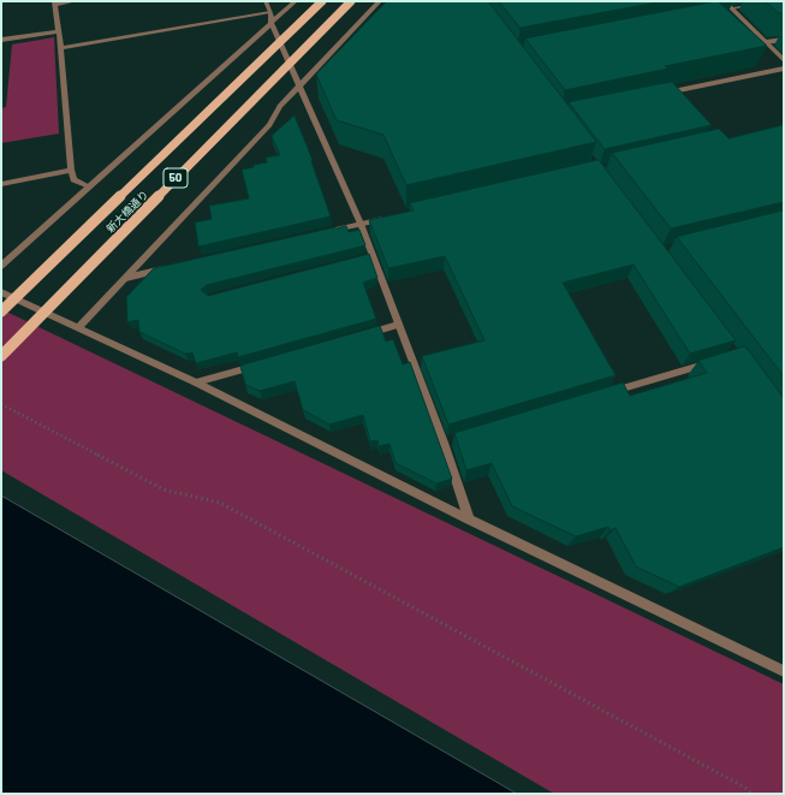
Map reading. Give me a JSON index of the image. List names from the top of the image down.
{
  "streets": {
    "main road": ["50", "新大橋通り"]
  }
}
